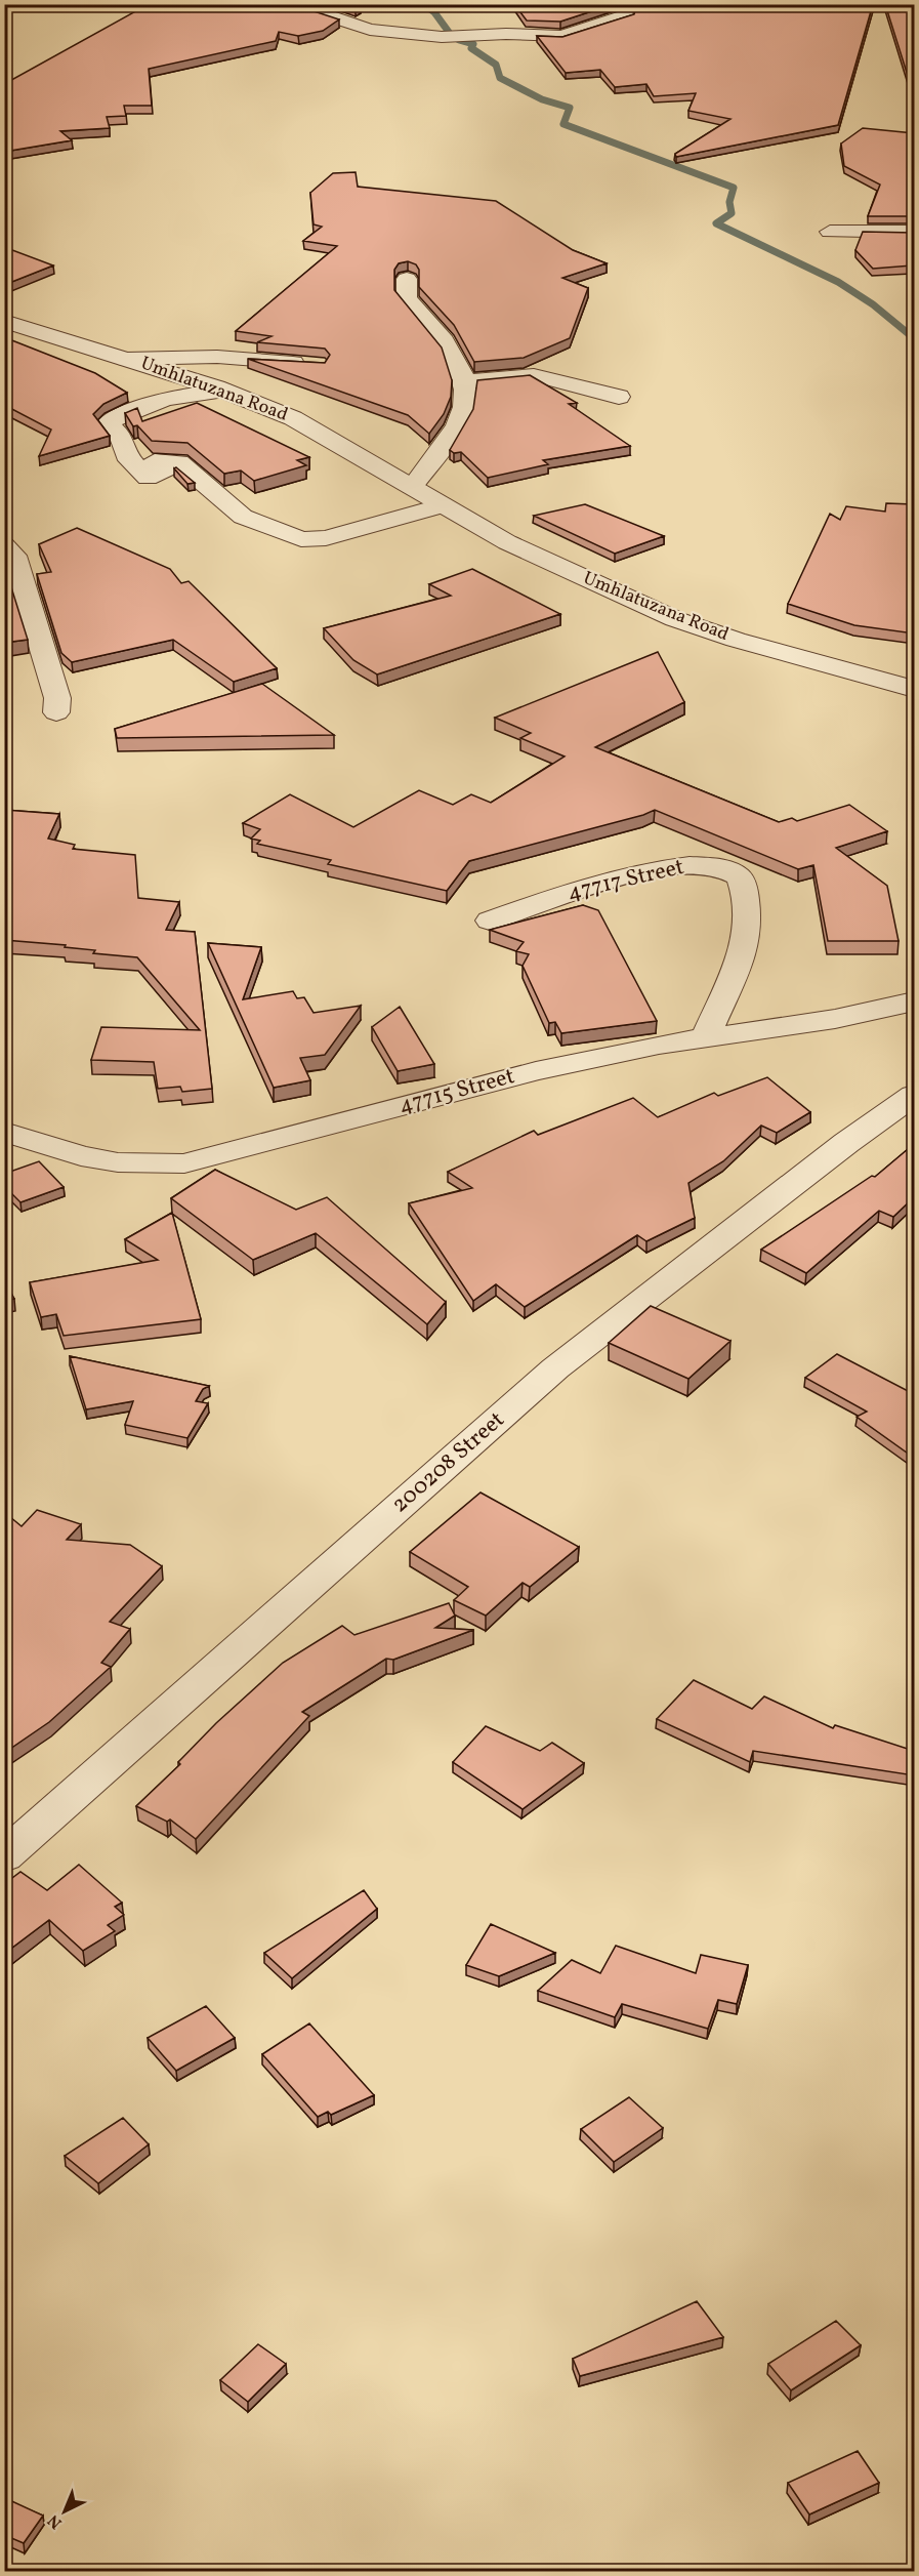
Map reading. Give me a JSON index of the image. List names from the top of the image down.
{
  "streets": {
    "street": [
      "Umhlatuzana Road",
      "47717 Street",
      "47715 Street",
      "200208 Street"
    ]
  },
  "crossings": [
    ["47717 Street", "47715 Street"]
  ],
  "north": "bottom left"
}
